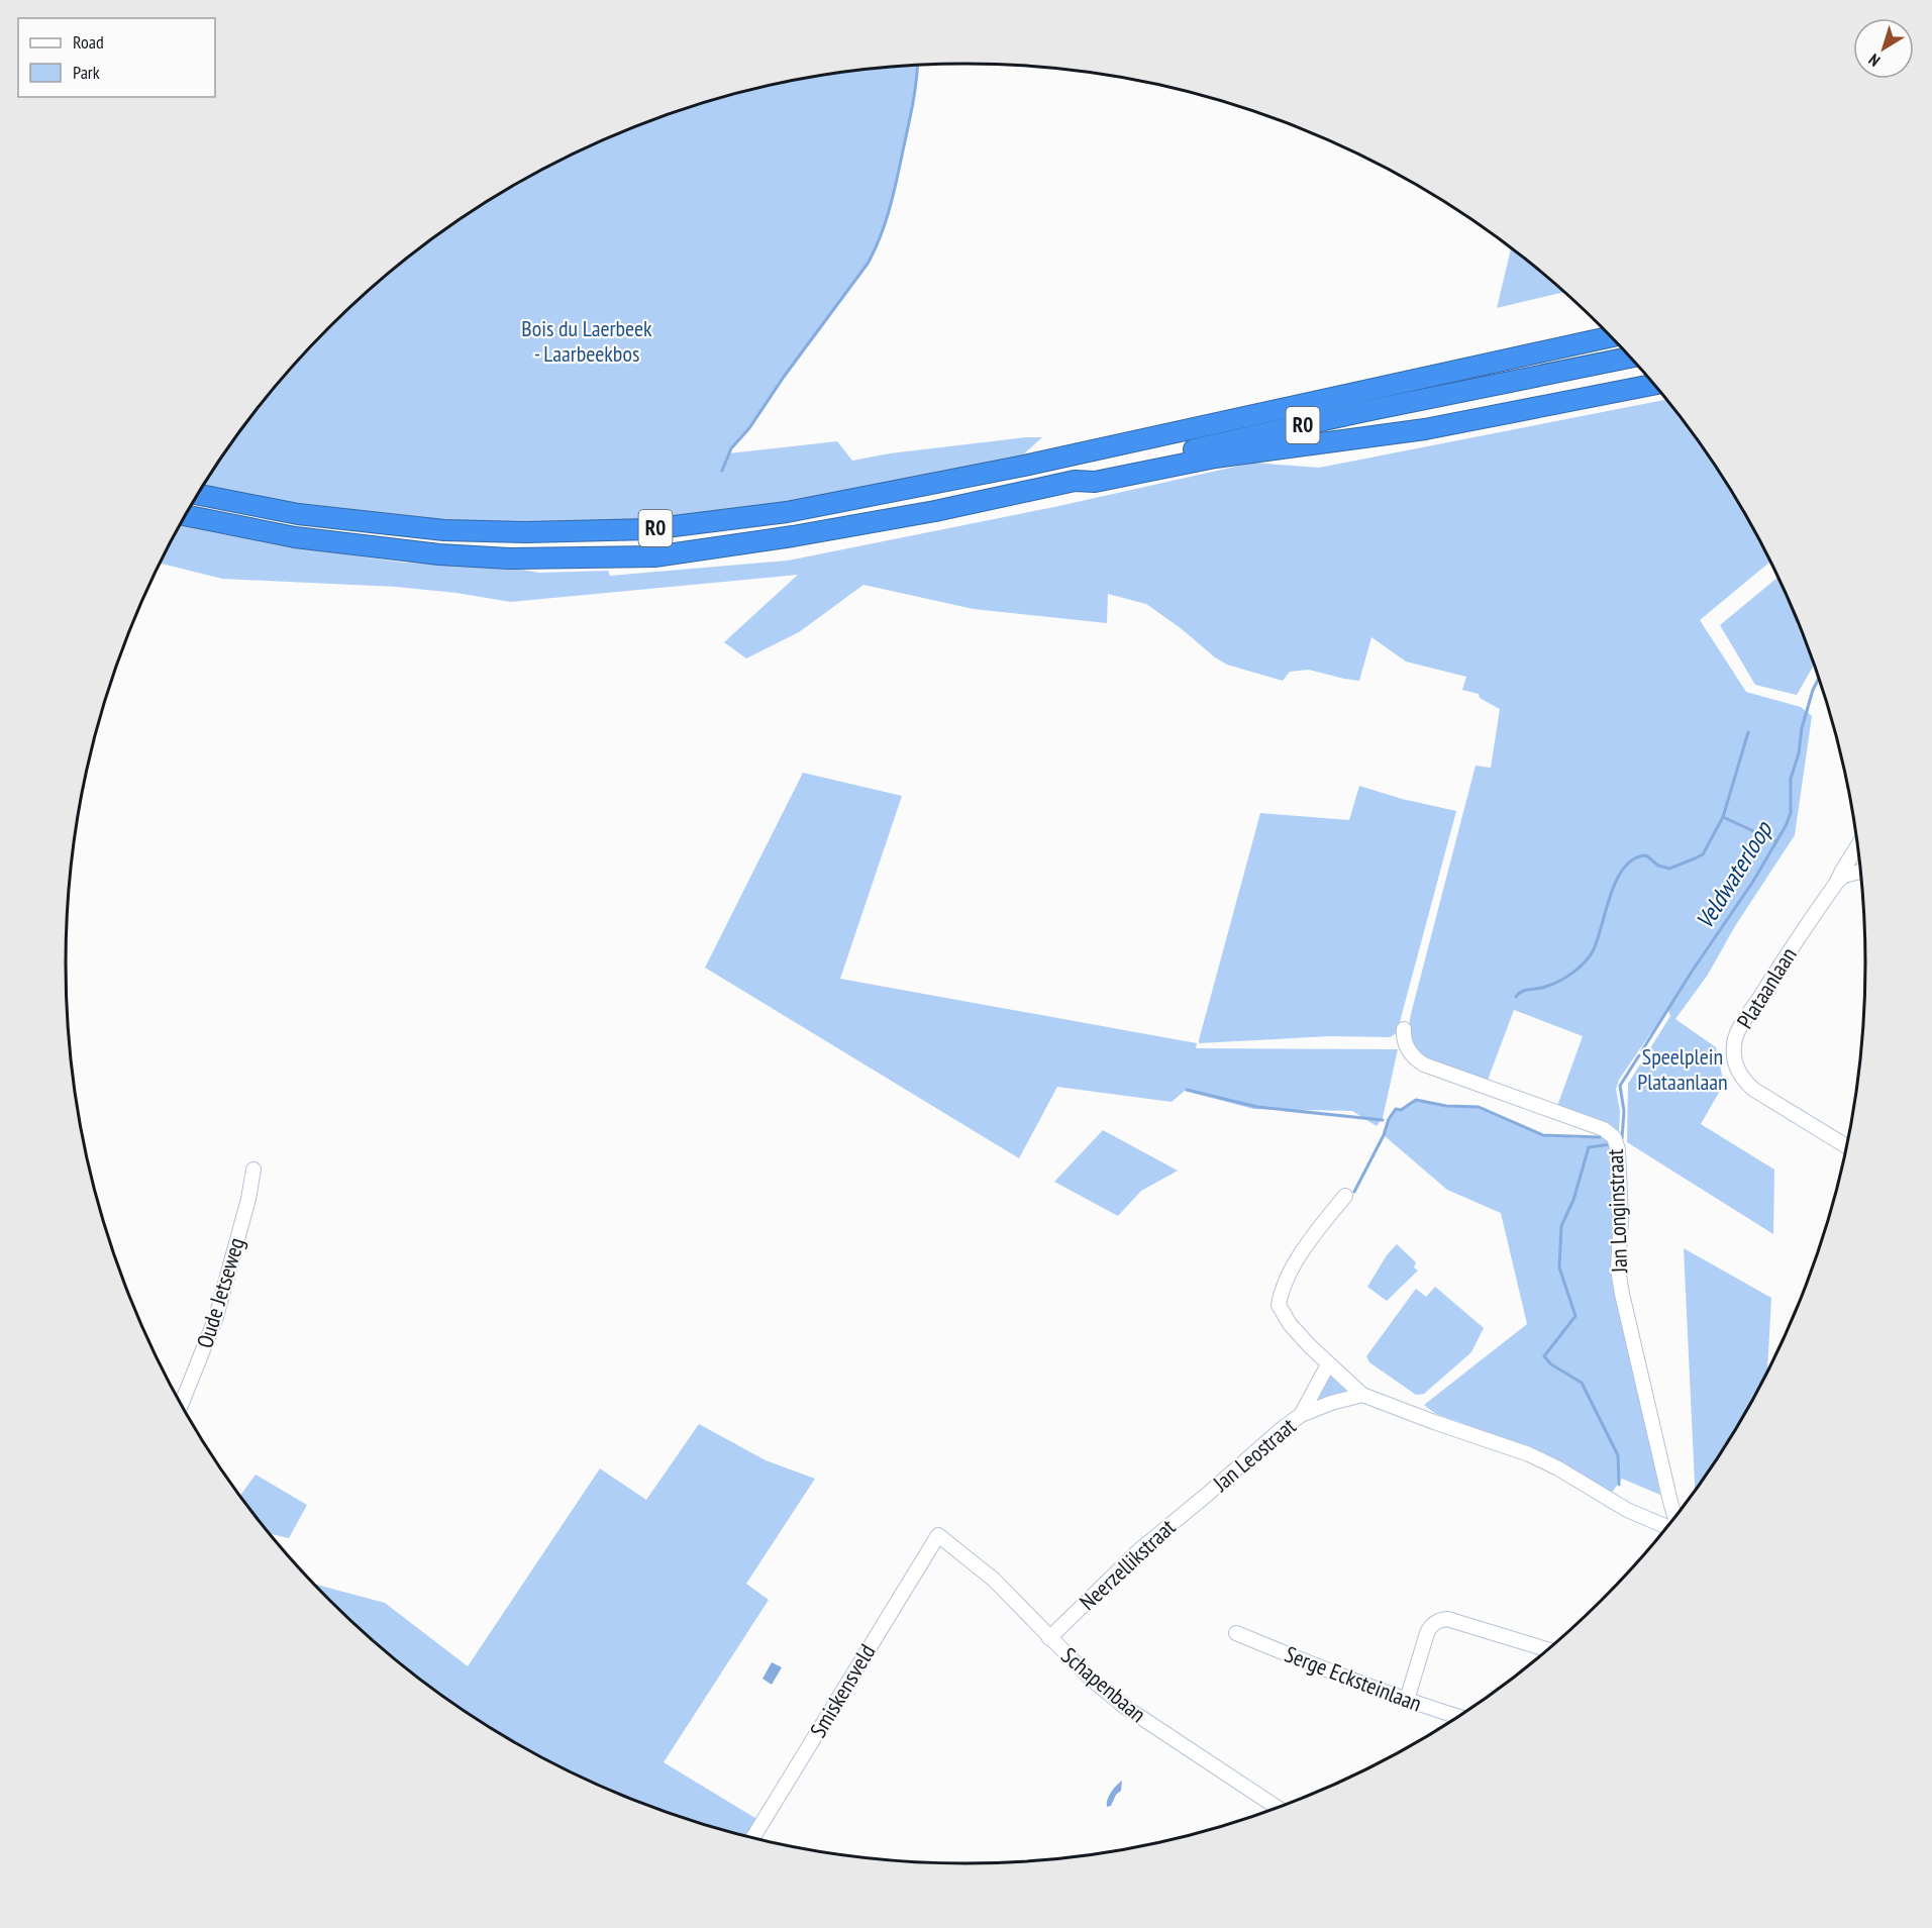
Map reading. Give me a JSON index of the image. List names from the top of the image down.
{
  "streets": {
    "highway": ["R0"],
    "street": [
      "Plataanlaan",
      "Jan Longinstraat",
      "Oude Jetseweg",
      "Jan Leostraat",
      "Neerzellikstraat",
      "Serge Ecksteinlaan",
      "Schapenbaan",
      "Smiskensveld"
    ]
  },
  "crossings": [
    ["Jan Leostraat", "Neerzellikstraat"],
    ["Neerzellikstraat", "Schapenbaan"],
    ["Schapenbaan", "Smiskensveld"]
  ],
  "water": ["Veldwaterloop"],
  "parks": ["Bois du Laerbeek - Laarbeekbos", "Speelplein Plataanlaan"],
  "legend": ["Road", "Park"],
  "north": "bottom left"
}
